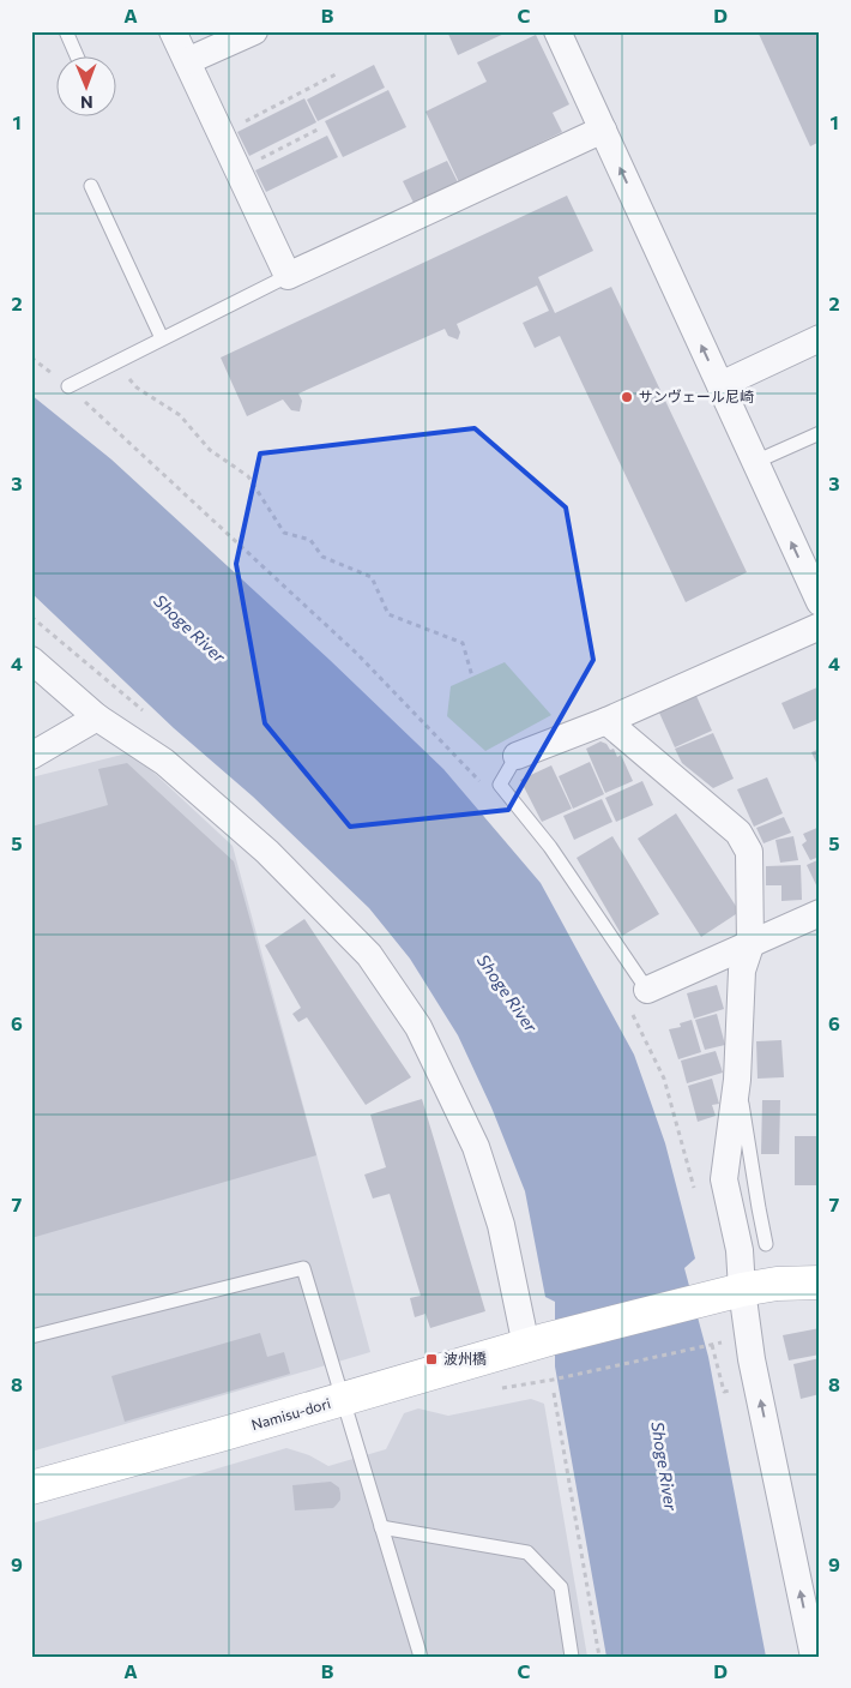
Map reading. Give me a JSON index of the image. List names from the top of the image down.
{
  "streets": {
    "street": ["Namisu-dori"]
  },
  "water": ["Shoge River"],
  "places": {
    "other": ["サンヴェール尼崎"],
    "transit": ["波州橋"]
  },
  "north": "bottom",
  "grid": {
    "columns": [
      "A",
      "B",
      "C",
      "D"
    ],
    "rows": [
      "1",
      "2",
      "3",
      "4",
      "5",
      "6",
      "7",
      "8",
      "9"
    ]
  }
}
